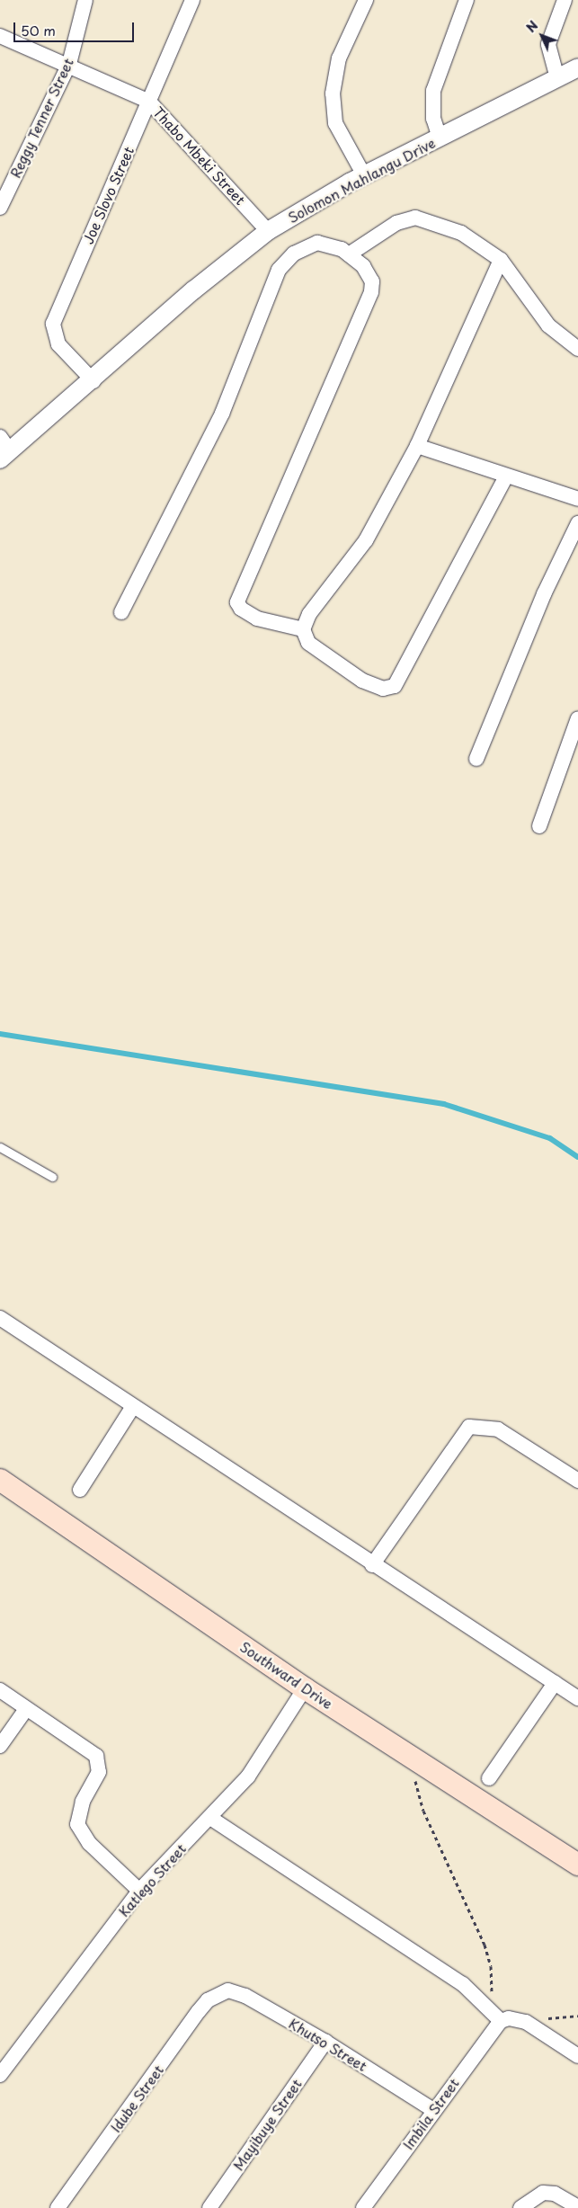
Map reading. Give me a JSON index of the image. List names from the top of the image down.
{
  "streets": {
    "main road": ["Southward Drive"],
    "street": [
      "Reggy Tenner Street",
      "Thabo Mbeki Street",
      "Solomon Mahlangu Drive",
      "Joe Slovo Street",
      "Katlego Street",
      "Khutso Street",
      "Idube Street",
      "Imbila Street",
      "Mayibuye Street"
    ]
  },
  "crossings": [
    ["Reggy Tenner Street", "Thabo Mbeki Street"],
    ["Thabo Mbeki Street", "Solomon Mahlangu Drive"],
    ["Thabo Mbeki Street", "Joe Slovo Street"],
    ["Solomon Mahlangu Drive", "Joe Slovo Street"],
    ["Southward Drive", "Katlego Street"],
    ["Khutso Street", "Idube Street"],
    ["Khutso Street", "Imbila Street"],
    ["Khutso Street", "Mayibuye Street"]
  ],
  "scale_bar": "50 m",
  "north": "top left"
}
